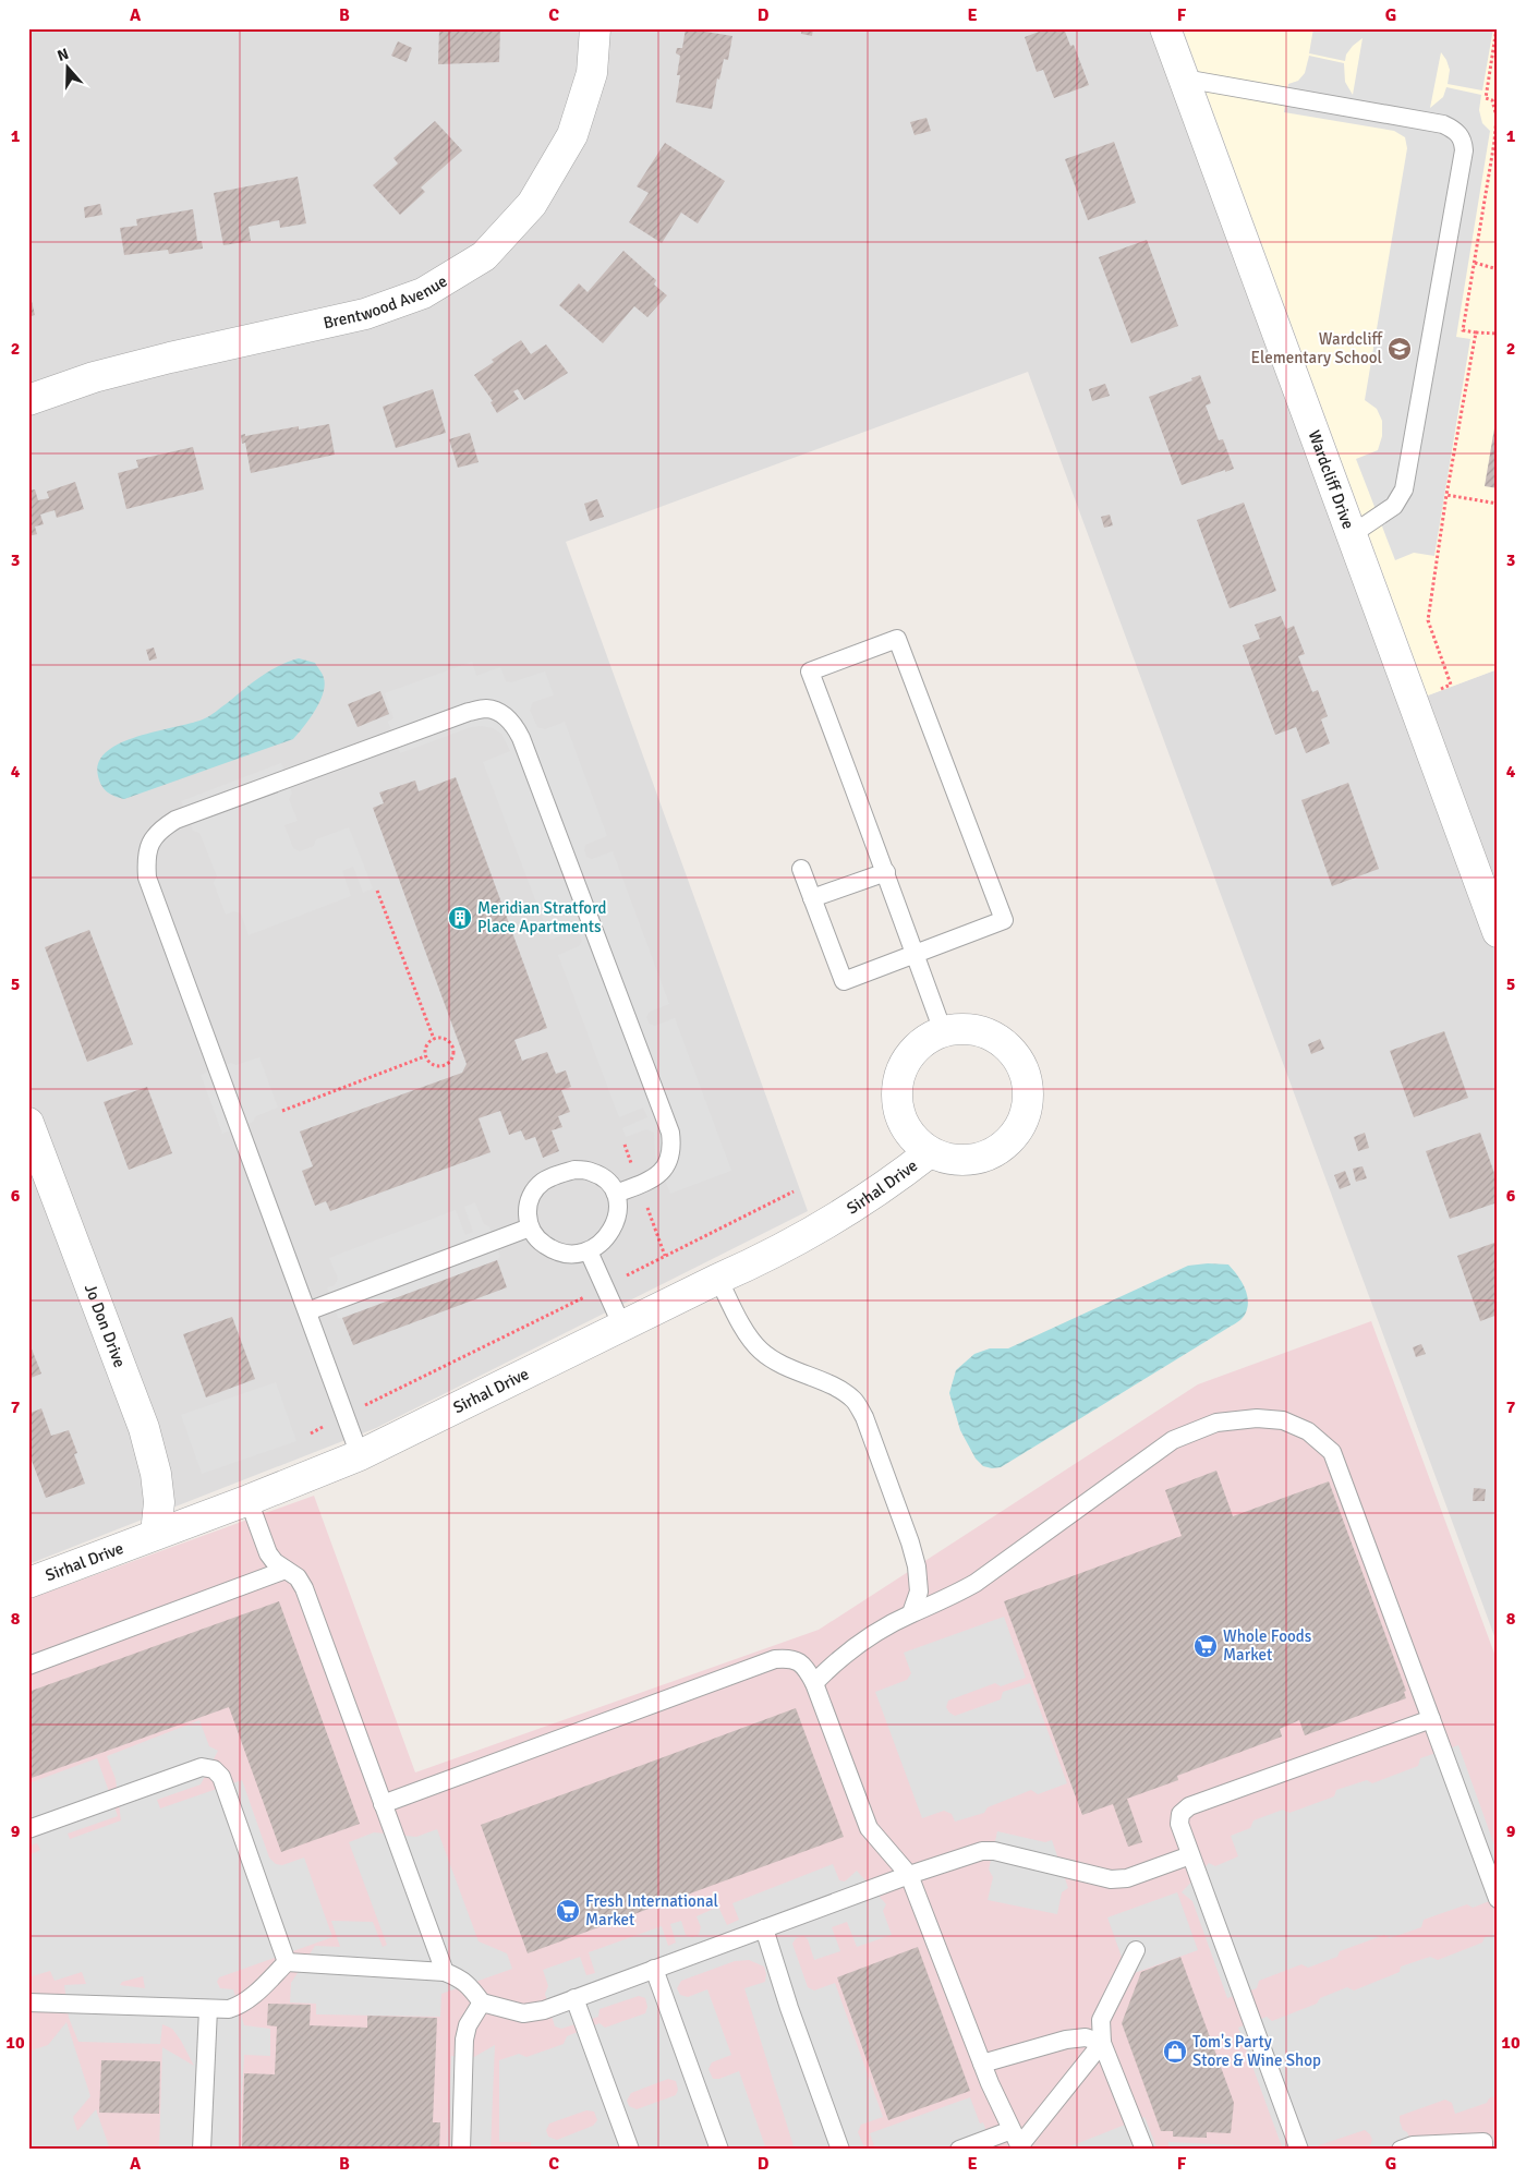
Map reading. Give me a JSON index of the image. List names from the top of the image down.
{
  "streets": {
    "street": [
      "Brentwood Avenue",
      "Wardcliff Drive",
      "Sirhal Drive",
      "Jo Don Drive"
    ]
  },
  "crossings": [
    ["Sirhal Drive", "Jo Don Drive"]
  ],
  "places": {
    "school or university": ["Wardcliff Elementary School"],
    "building": ["Meridian Stratford Place Apartments"],
    "supermarket": ["Whole Foods Market", "Fresh International Market"],
    "shop": ["Tom's Party Store & Wine Shop"]
  },
  "north": "top",
  "grid": {
    "columns": [
      "A",
      "B",
      "C",
      "D",
      "E",
      "F",
      "G"
    ],
    "rows": [
      "1",
      "2",
      "3",
      "4",
      "5",
      "6",
      "7",
      "8",
      "9",
      "10"
    ]
  }
}
